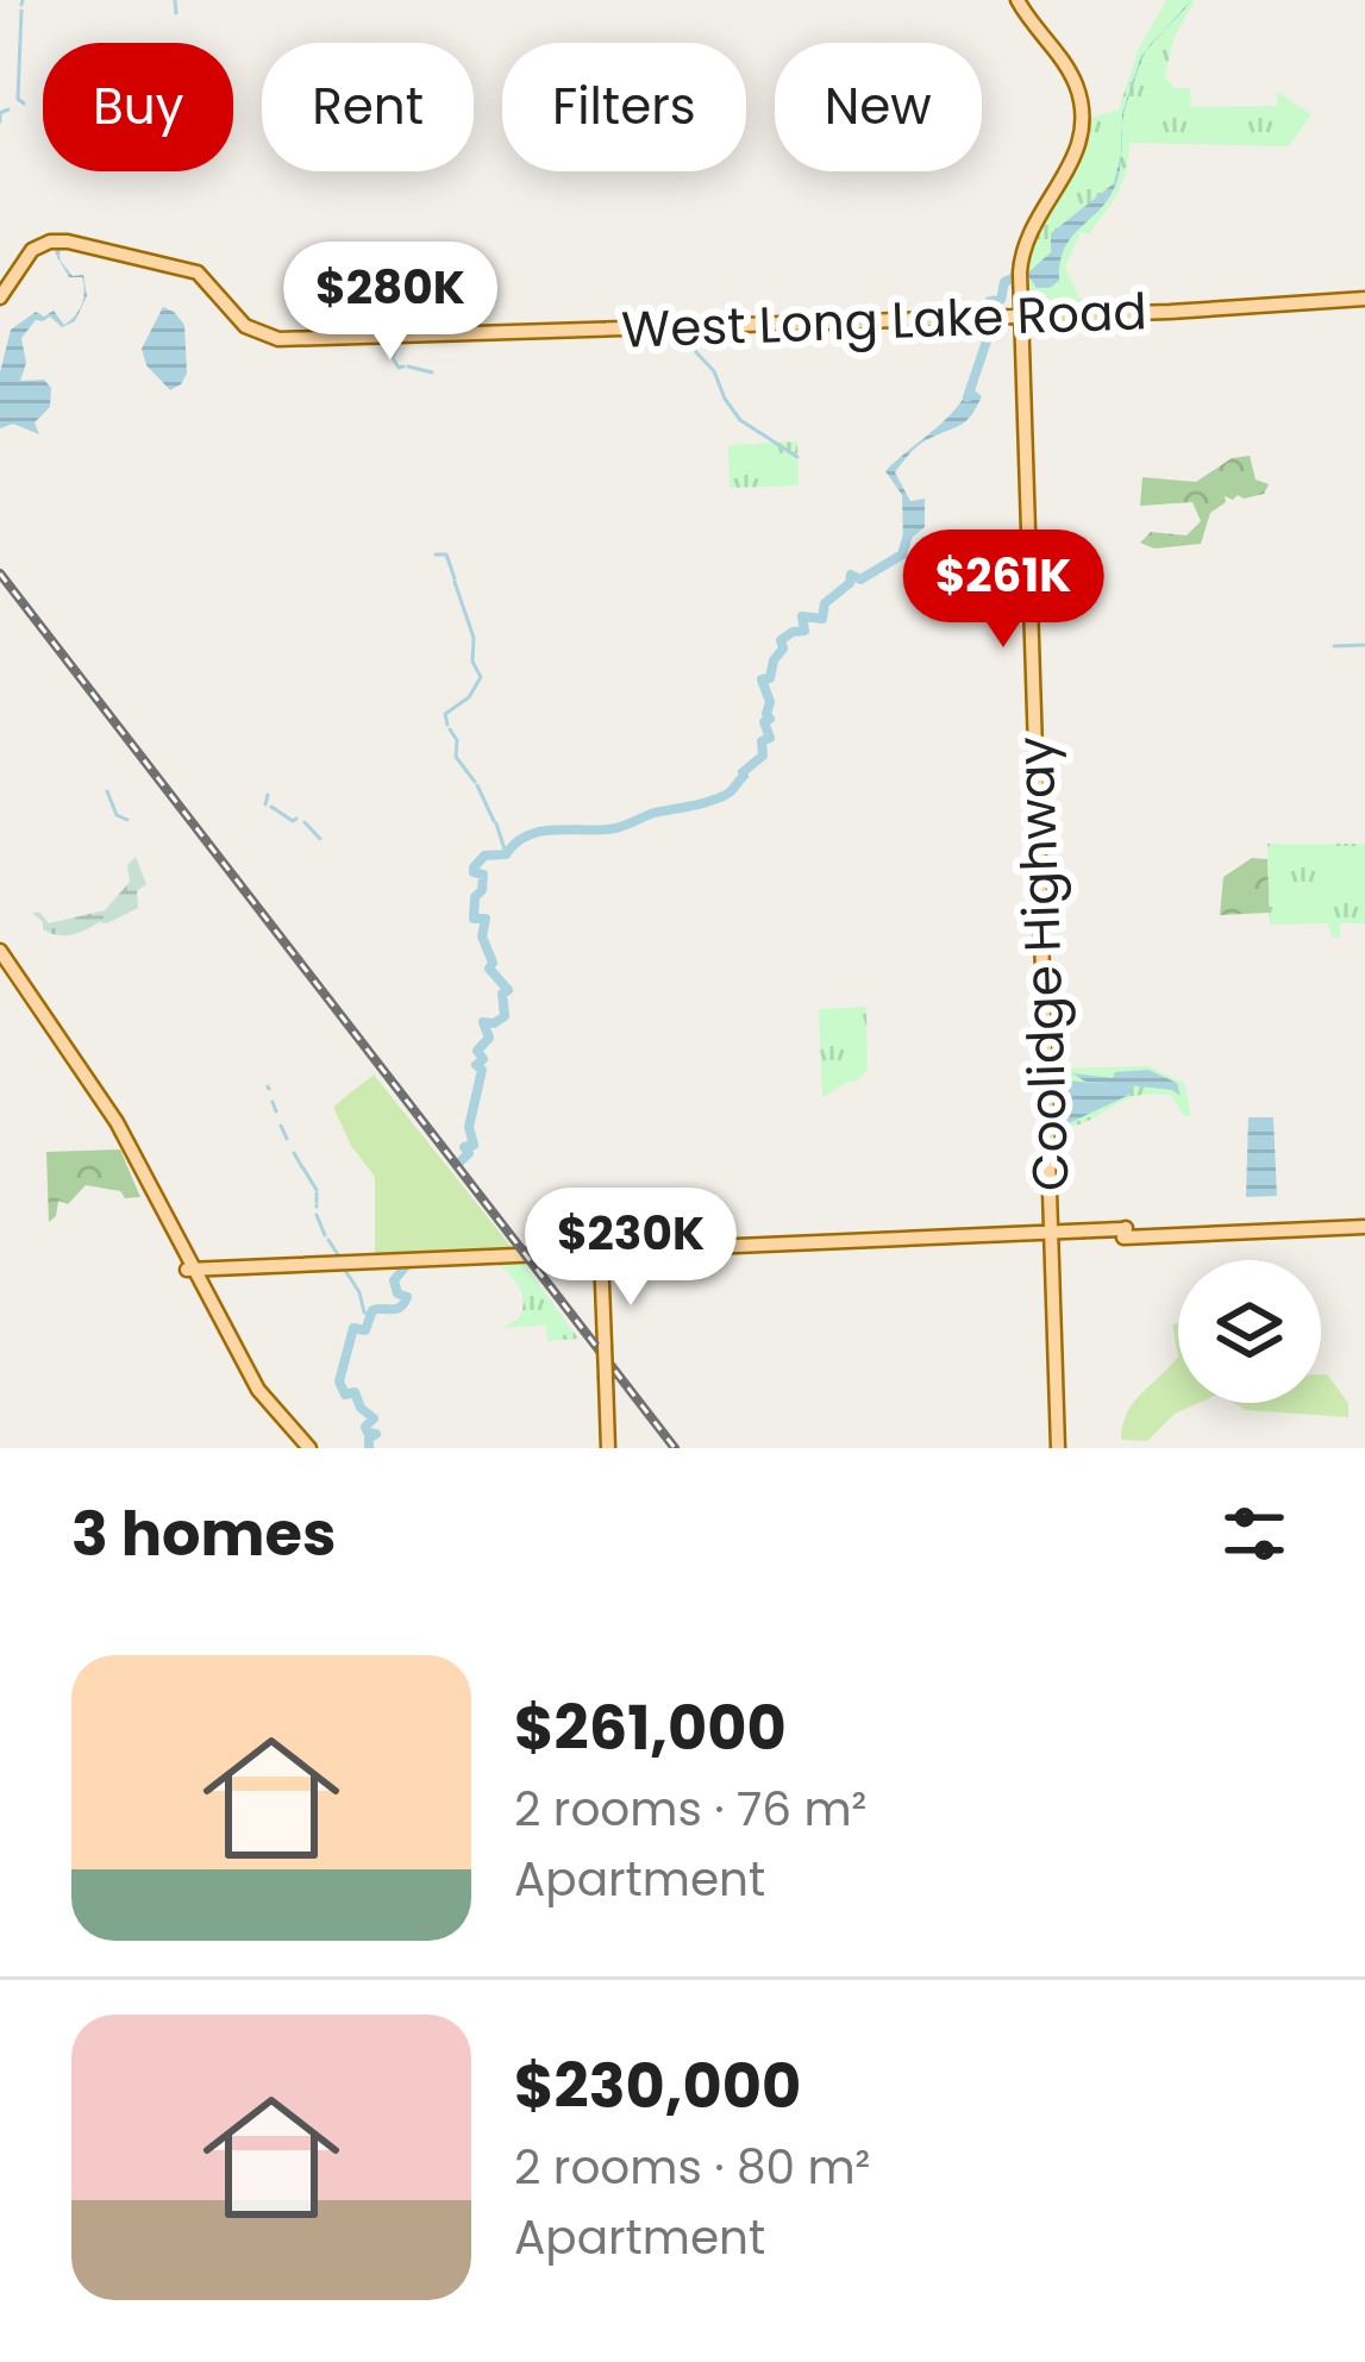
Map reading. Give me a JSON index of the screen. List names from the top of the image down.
{
  "streets": {
    "main road": ["West Long Lake Road", "Coolidge Highway"]
  },
  "crossings": [
    ["West Long Lake Road", "Coolidge Highway"]
  ],
  "page": {
    "chip": [
      "Buy",
      "Rent",
      "Filters",
      "New"
    ],
    "price": ["$280K", "$261K", "$230K"],
    "heading": "3 homes",
    "list": [
      {
        "name": "$261,000",
        "note": "2 rooms · 76 m² · Apartment"
      },
      {
        "name": "$230,000",
        "note": "2 rooms · 80 m² · Apartment"
      }
    ]
  }
}
